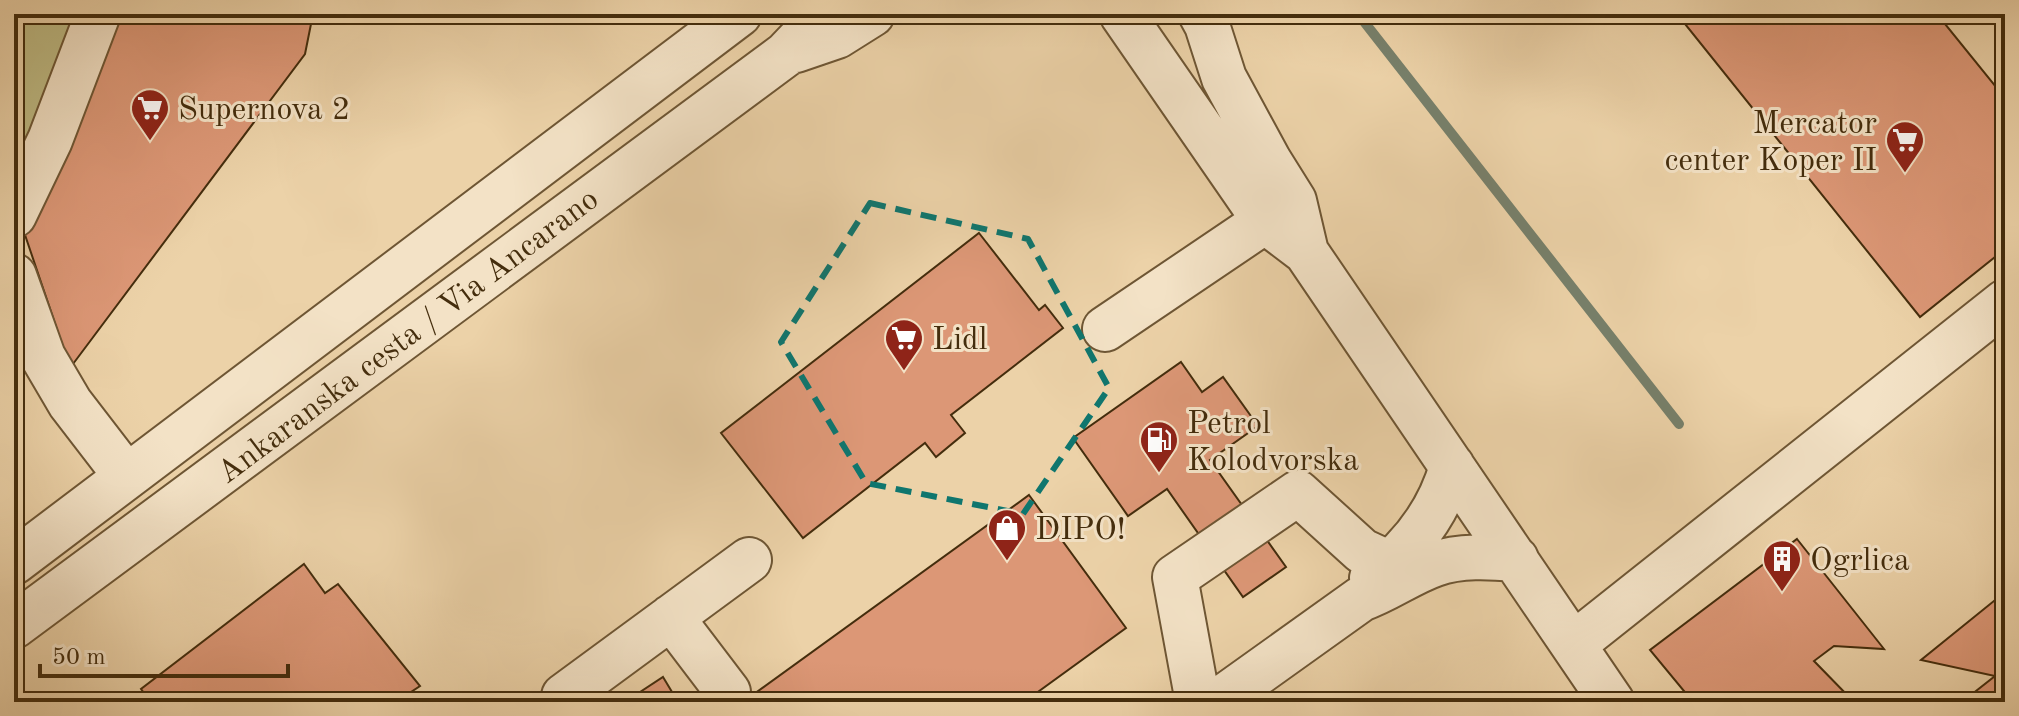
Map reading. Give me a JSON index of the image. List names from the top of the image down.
{
  "streets": {
    "street": ["Ankaranska cesta / Via Ancarano"]
  },
  "places": {
    "supermarket": ["Supernova 2", "Mercator center Koper II", "Lidl"],
    "fuel station": ["Petrol Kolodvorska"],
    "shop": ["DIPO!"],
    "building": ["Ogrlica"]
  },
  "scale_bar": "50 m"
}
